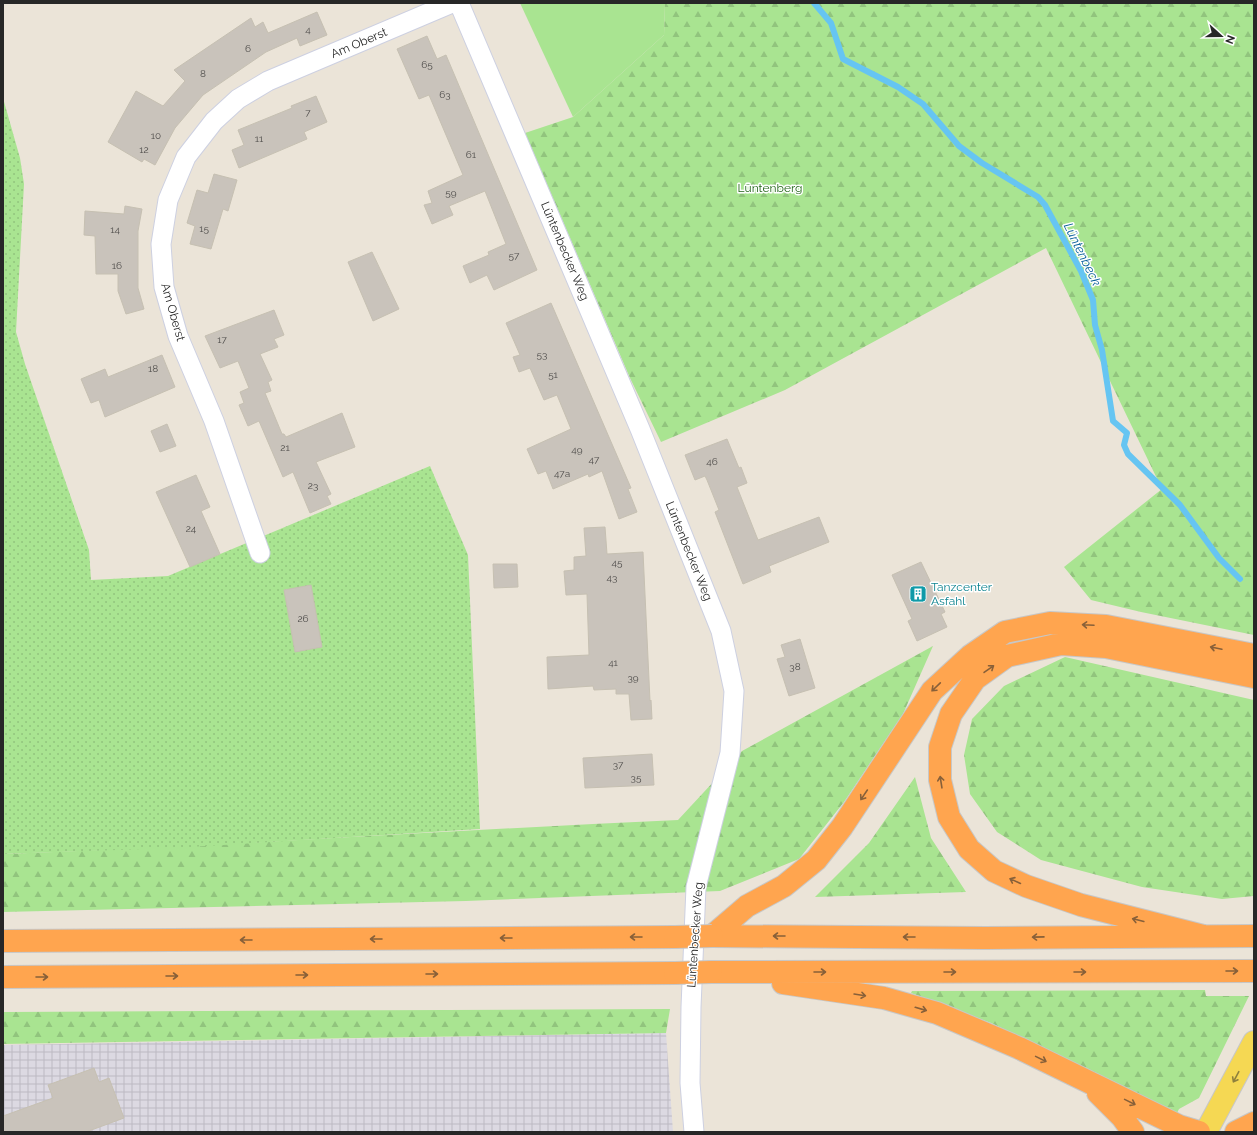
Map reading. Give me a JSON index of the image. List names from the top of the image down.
{
  "streets": {
    "street": ["Am Oberst", "Lüntenbecker Weg"]
  },
  "water": ["Lüntenbeck"],
  "parks": ["Lüntenberg"],
  "places": {
    "building": ["Tanzcenter Asfahl"]
  },
  "house_numbers": [
    "4",
    "6",
    "65",
    "8",
    "63",
    "7",
    "10",
    "11",
    "12",
    "61",
    "59",
    "15",
    "14",
    "57",
    "16",
    "17",
    "53",
    "18",
    "51",
    "21",
    "49",
    "47",
    "46",
    "47a",
    "23",
    "24",
    "45",
    "43",
    "26",
    "41",
    "38",
    "39",
    "37",
    "35"
  ],
  "north": "right"
}
